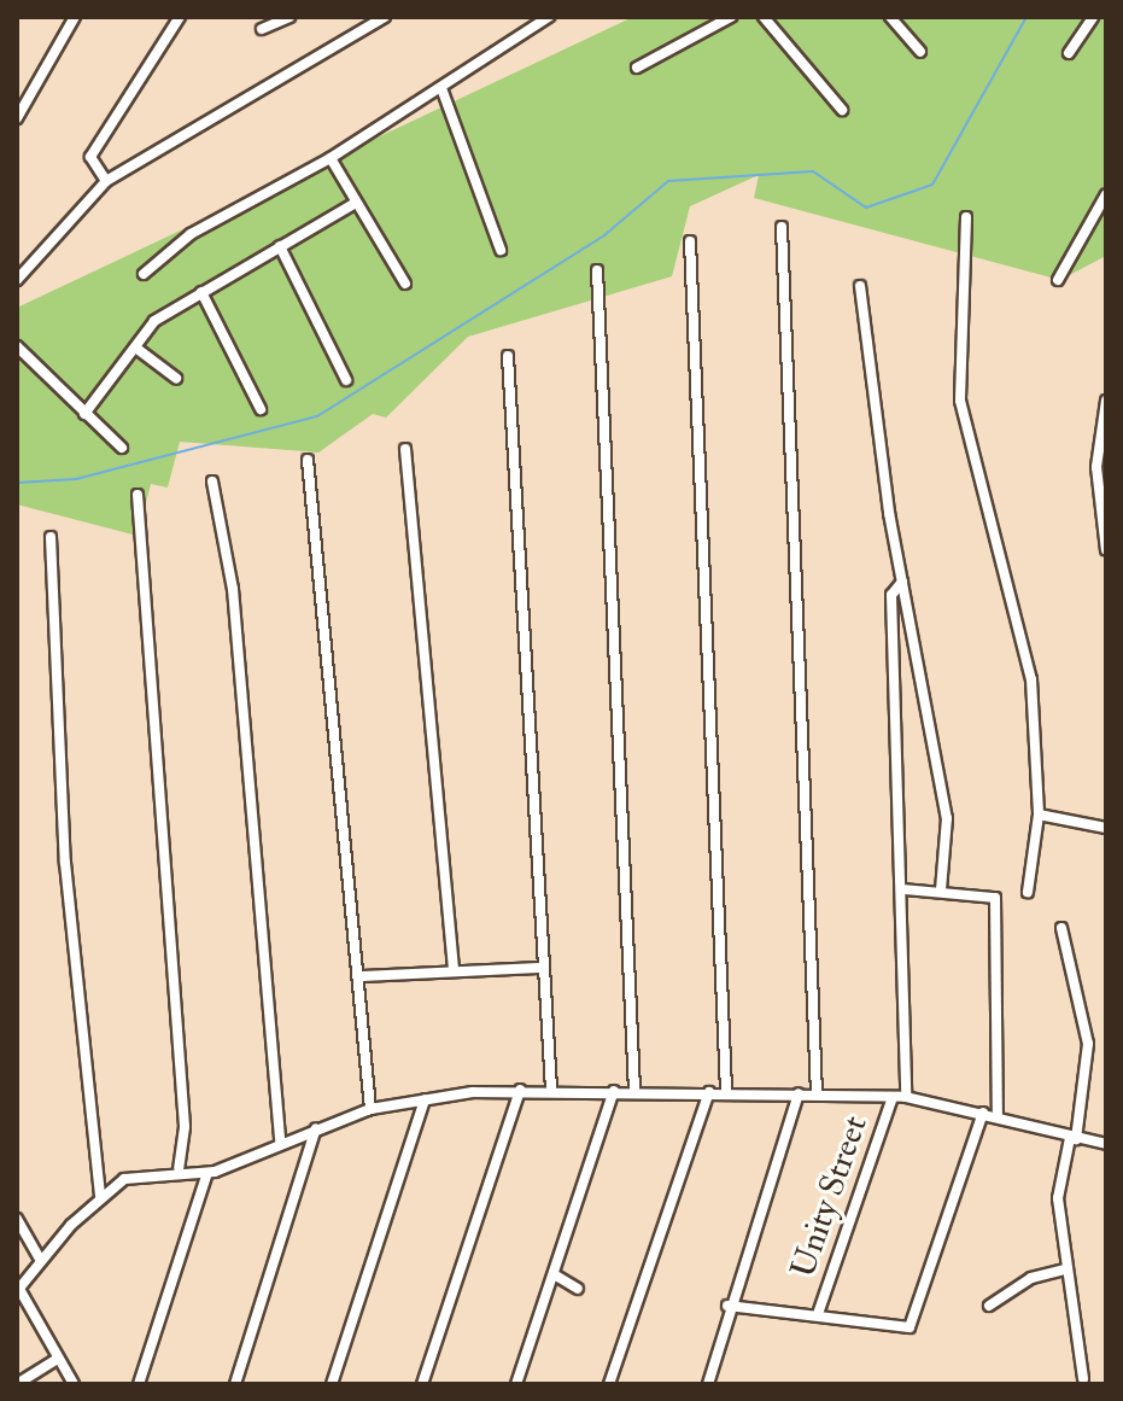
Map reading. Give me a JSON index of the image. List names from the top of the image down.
{
  "streets": {
    "street": ["Unity Street"]
  }
}
